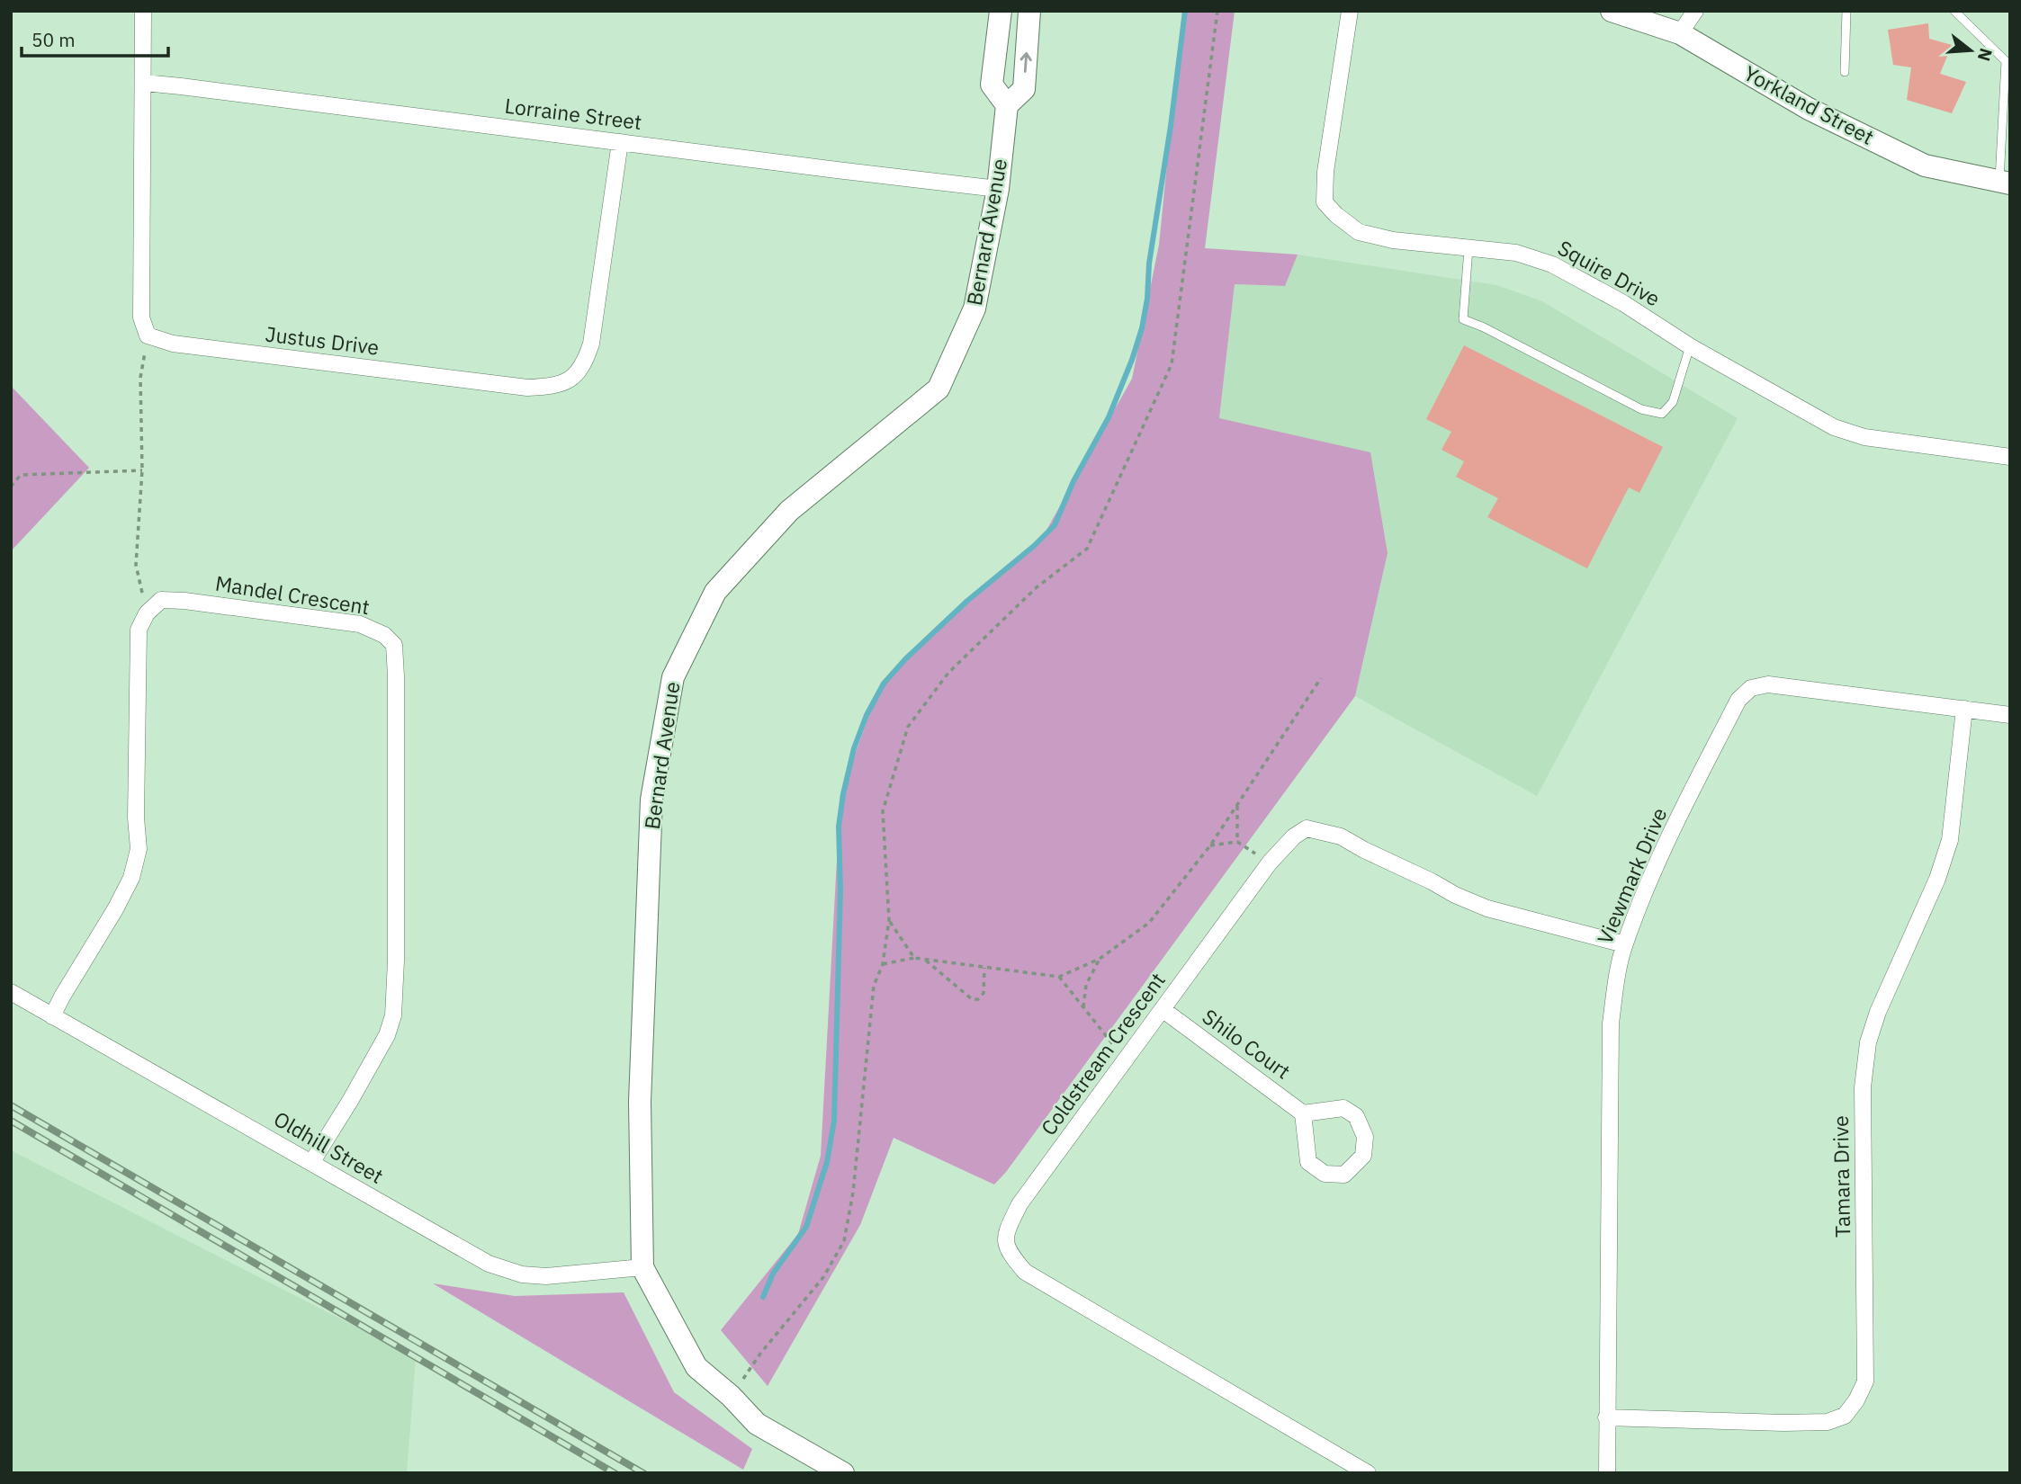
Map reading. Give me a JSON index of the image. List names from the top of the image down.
{
  "streets": {
    "street": [
      "Yorkland Street",
      "Lorraine Street",
      "Bernard Avenue",
      "Squire Drive",
      "Justus Drive",
      "Mandel Crescent",
      "Viewmark Drive",
      "Shilo Court",
      "Coldstream Crescent",
      "Oldhill Street",
      "Tamara Drive"
    ]
  },
  "crossings": [
    ["Lorraine Street", "Bernard Avenue"],
    ["Lorraine Street", "Justus Drive"],
    ["Bernard Avenue", "Oldhill Street"],
    ["Mandel Crescent", "Oldhill Street"],
    ["Viewmark Drive", "Coldstream Crescent"],
    ["Viewmark Drive", "Tamara Drive"],
    ["Shilo Court", "Coldstream Crescent"]
  ],
  "scale_bar": "50 m",
  "north": "right"
}
